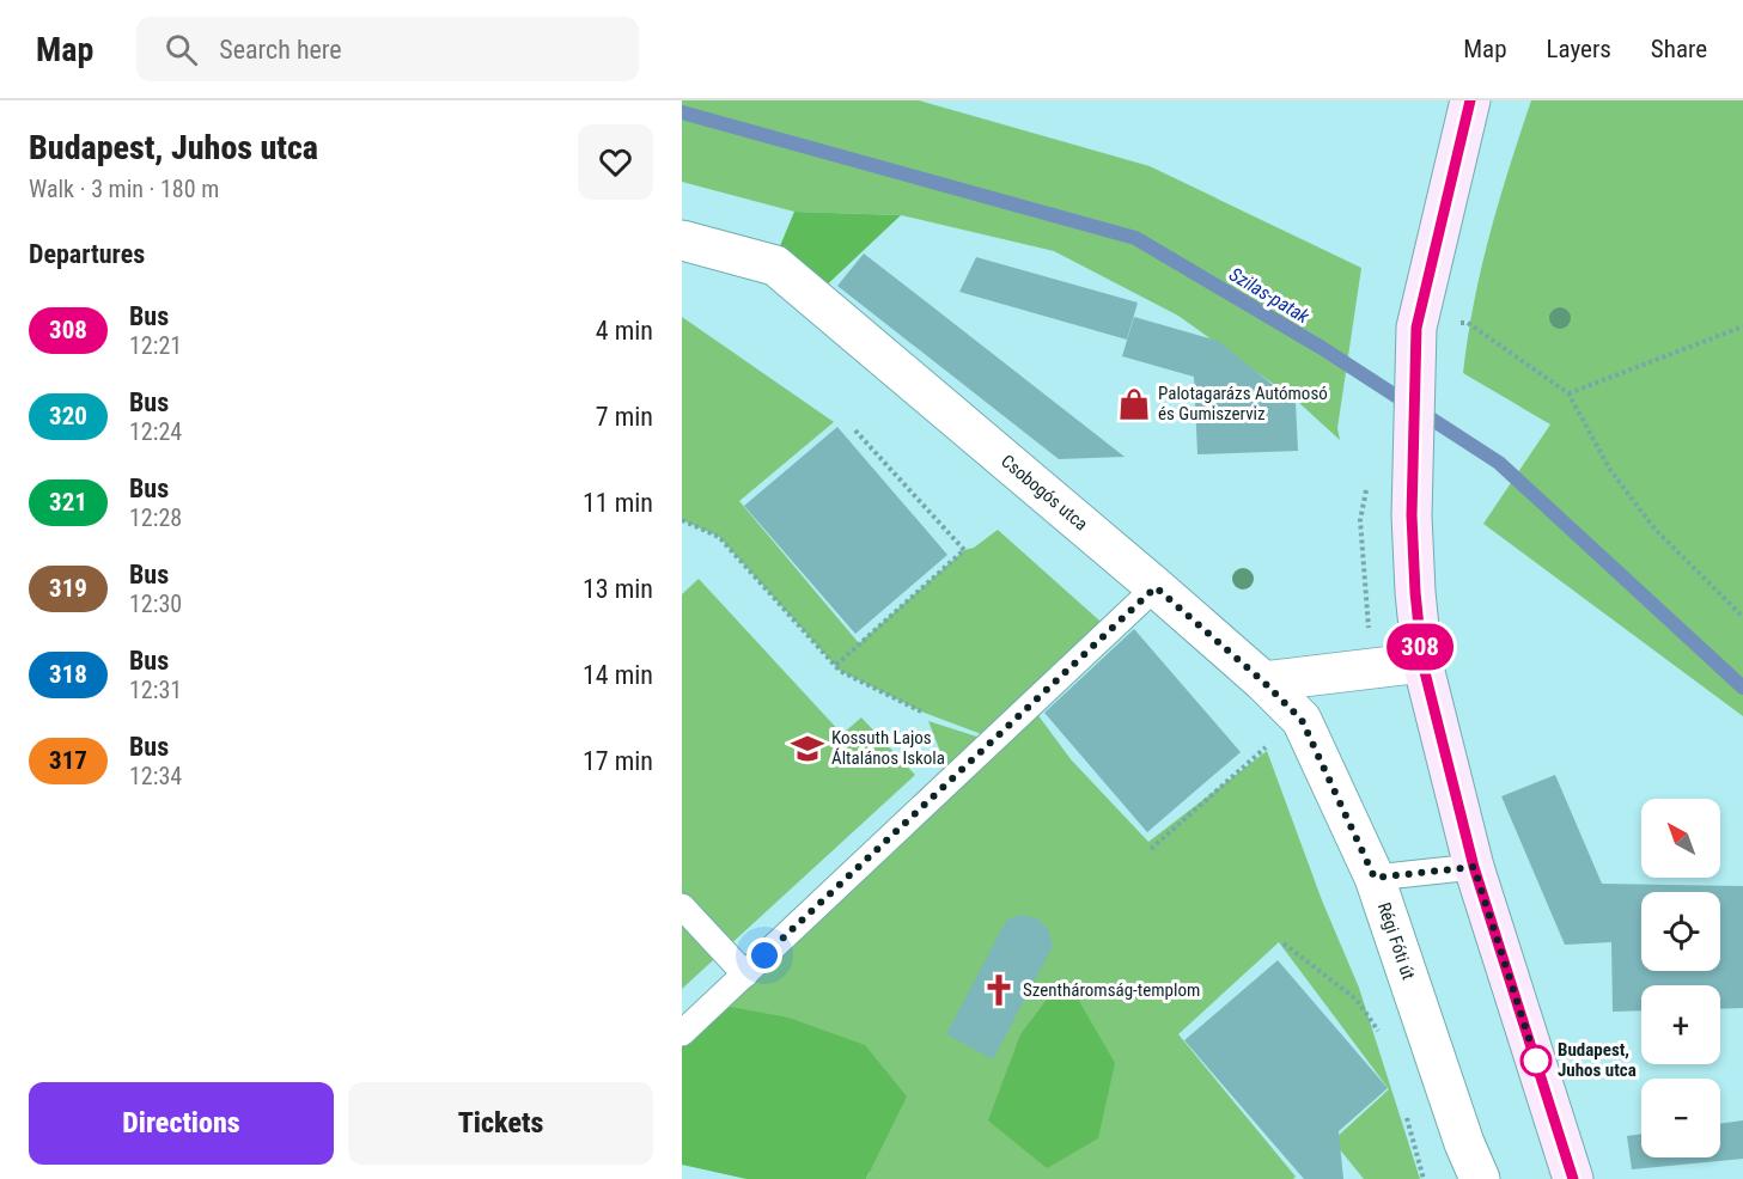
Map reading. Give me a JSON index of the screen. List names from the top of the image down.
{
  "streets": {
    "street": ["Csobogós utca", "Régi Fóti út"]
  },
  "crossings": [
    ["Csobogós utca", "Régi Fóti út"]
  ],
  "water": ["Szilas-patak"],
  "places": {
    "shop": ["Palotagarázs Autómosó és Gumiszerviz"],
    "school or university": ["Kossuth Lajos Általános Iskola"],
    "church": ["Szentháromság-templom"],
    "other": ["Budapest, Juhos utca"]
  },
  "lines": ["bus line 308"],
  "north": "top left",
  "page": {
    "header": "Map",
    "search": "Search here",
    "nav": ["Map", "Layers", "Share"],
    "heading": [
      ["Budapest, Juhos utca", "Walk · 3 min · 180 m"],
      "Departures"
    ],
    "on_map": "308",
    "list": [
      {
        "mark": "308",
        "name": "Bus",
        "note": "12:21",
        "value": "4 min"
      },
      {
        "mark": "320",
        "name": "Bus",
        "note": "12:24",
        "value": "7 min"
      },
      {
        "mark": "321",
        "name": "Bus",
        "note": "12:28",
        "value": "11 min"
      },
      {
        "mark": "319",
        "name": "Bus",
        "note": "12:30",
        "value": "13 min"
      },
      {
        "mark": "318",
        "name": "Bus",
        "note": "12:31",
        "value": "14 min"
      },
      {
        "mark": "317",
        "name": "Bus",
        "note": "12:34",
        "value": "17 min"
      }
    ],
    "map_buttons": ["+", "−"],
    "buttons": ["Directions", "Tickets"]
  }
}
